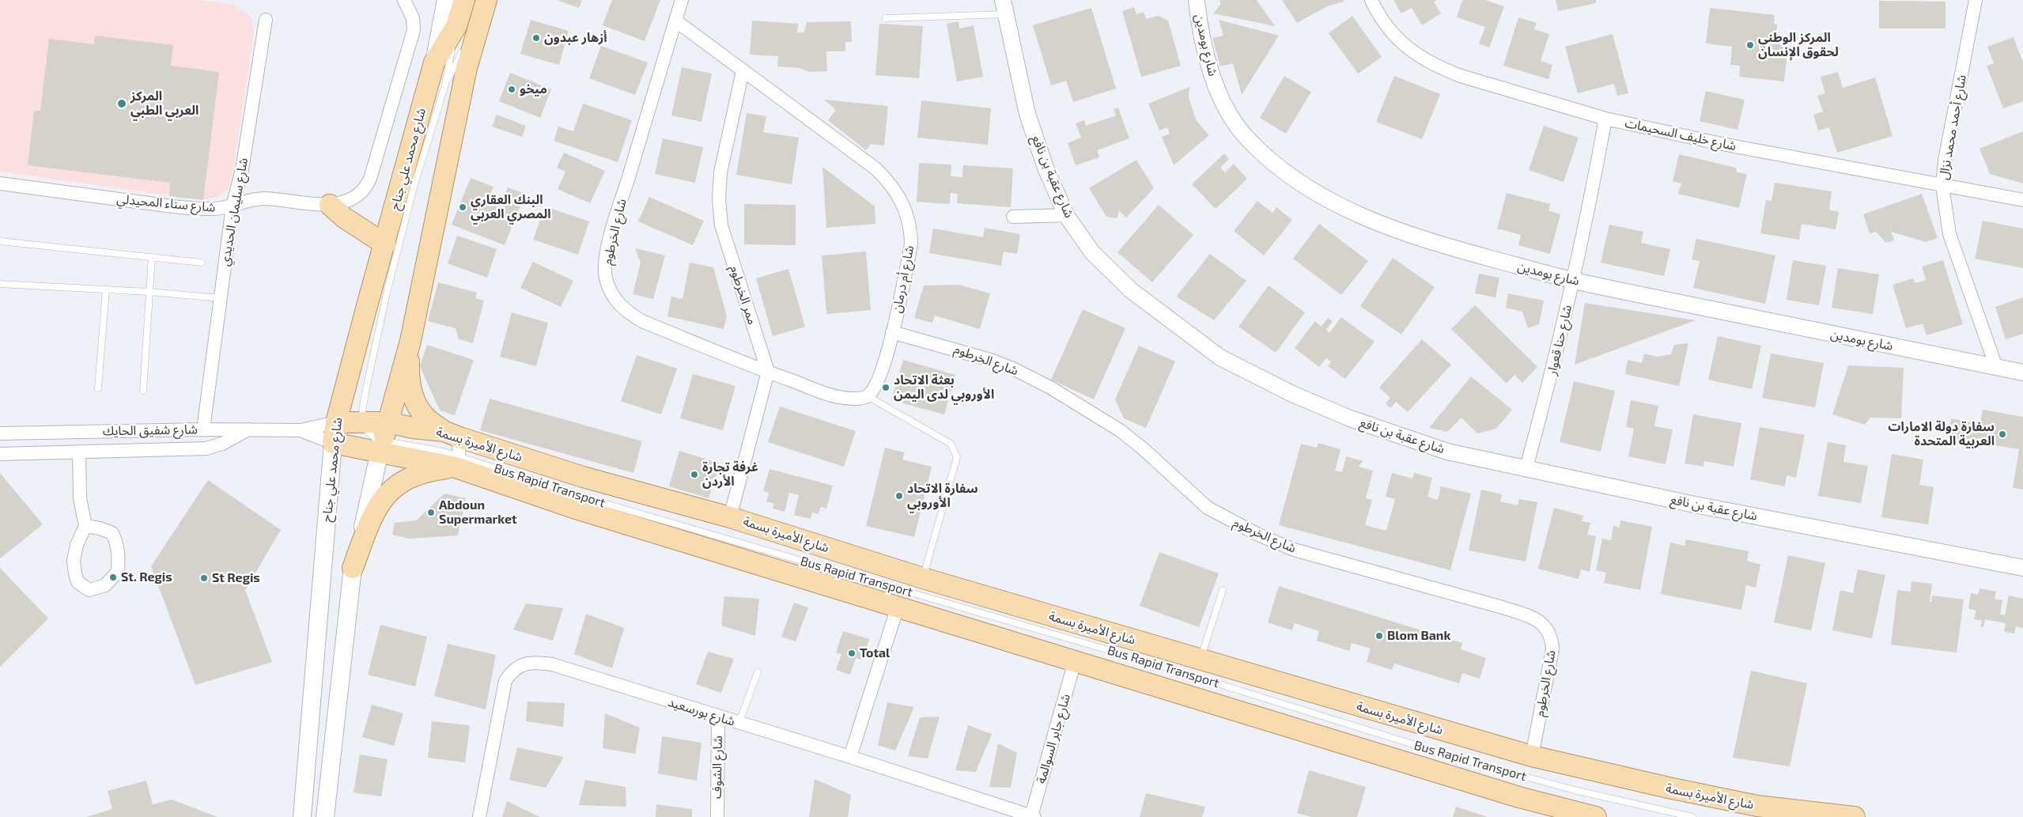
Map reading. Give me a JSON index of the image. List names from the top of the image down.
{
  "streets": {
    "main road": ["شارع محمد علي جناح", "شارع الأميرة بسمة"],
    "street": [
      "شارع بومدين",
      "شارع أحمد محمد نزال",
      "شارع خليف السحيمات",
      "شارع عقبة بن نافع",
      "شارع سناء المحيدلي",
      "شارع سليمان الحديدي",
      "شارع الخرطوم",
      "شارع أم درمان",
      "ممر الخرطوم",
      "شارع حنا قعوار",
      "شارع شفيق الحايك",
      "شارع بورسعيد",
      "شارع جابر السوالمة",
      "شارع الشوف"
    ],
    "lane": ["Bus Rapid Transport"]
  },
  "crossings": [
    ["شارع بومدين", "شارع أحمد محمد نزال"],
    ["شارع بومدين", "شارع حنا قعوار"],
    ["شارع أحمد محمد نزال", "شارع خليف السحيمات"],
    ["شارع خليف السحيمات", "شارع حنا قعوار"],
    ["شارع محمد علي جناح", "شارع شفيق الحايك"],
    ["شارع محمد علي جناح", "شارع الأميرة بسمة"],
    ["شارع عقبة بن نافع", "شارع حنا قعوار"],
    ["شارع سناء المحيدلي", "شارع سليمان الحديدي"],
    ["شارع سليمان الحديدي", "شارع شفيق الحايك"],
    ["شارع الخرطوم", "شارع أم درمان"],
    ["شارع الخرطوم", "ممر الخرطوم"],
    ["شارع الخرطوم", "شارع الأميرة بسمة"],
    ["شارع أم درمان", "ممر الخرطوم"],
    ["شارع شفيق الحايك", "شارع الأميرة بسمة"],
    ["شارع الأميرة بسمة", "Bus Rapid Transport"],
    ["شارع الأميرة بسمة", "شارع جابر السوالمة"],
    ["شارع بورسعيد", "شارع جابر السوالمة"],
    ["شارع بورسعيد", "شارع الشوف"]
  ],
  "places": [
    "أزهار عبدون",
    "المركز الوطني لحقوق الإنسان",
    "ميخو",
    "المركز العربي الطبي",
    "البنك العقاري المصري العربي",
    "بعثة الاتحاد الأوروبي لدى اليمن",
    "سفارة دولة الامارات العربية المتحدة",
    "غرفة تجارة الأردن",
    "سفارة الاتحاد الأوروبي",
    "Abdoun Supermarket",
    "St. Regis",
    "St Regis",
    "Blom Bank",
    "Total"
  ]
}
